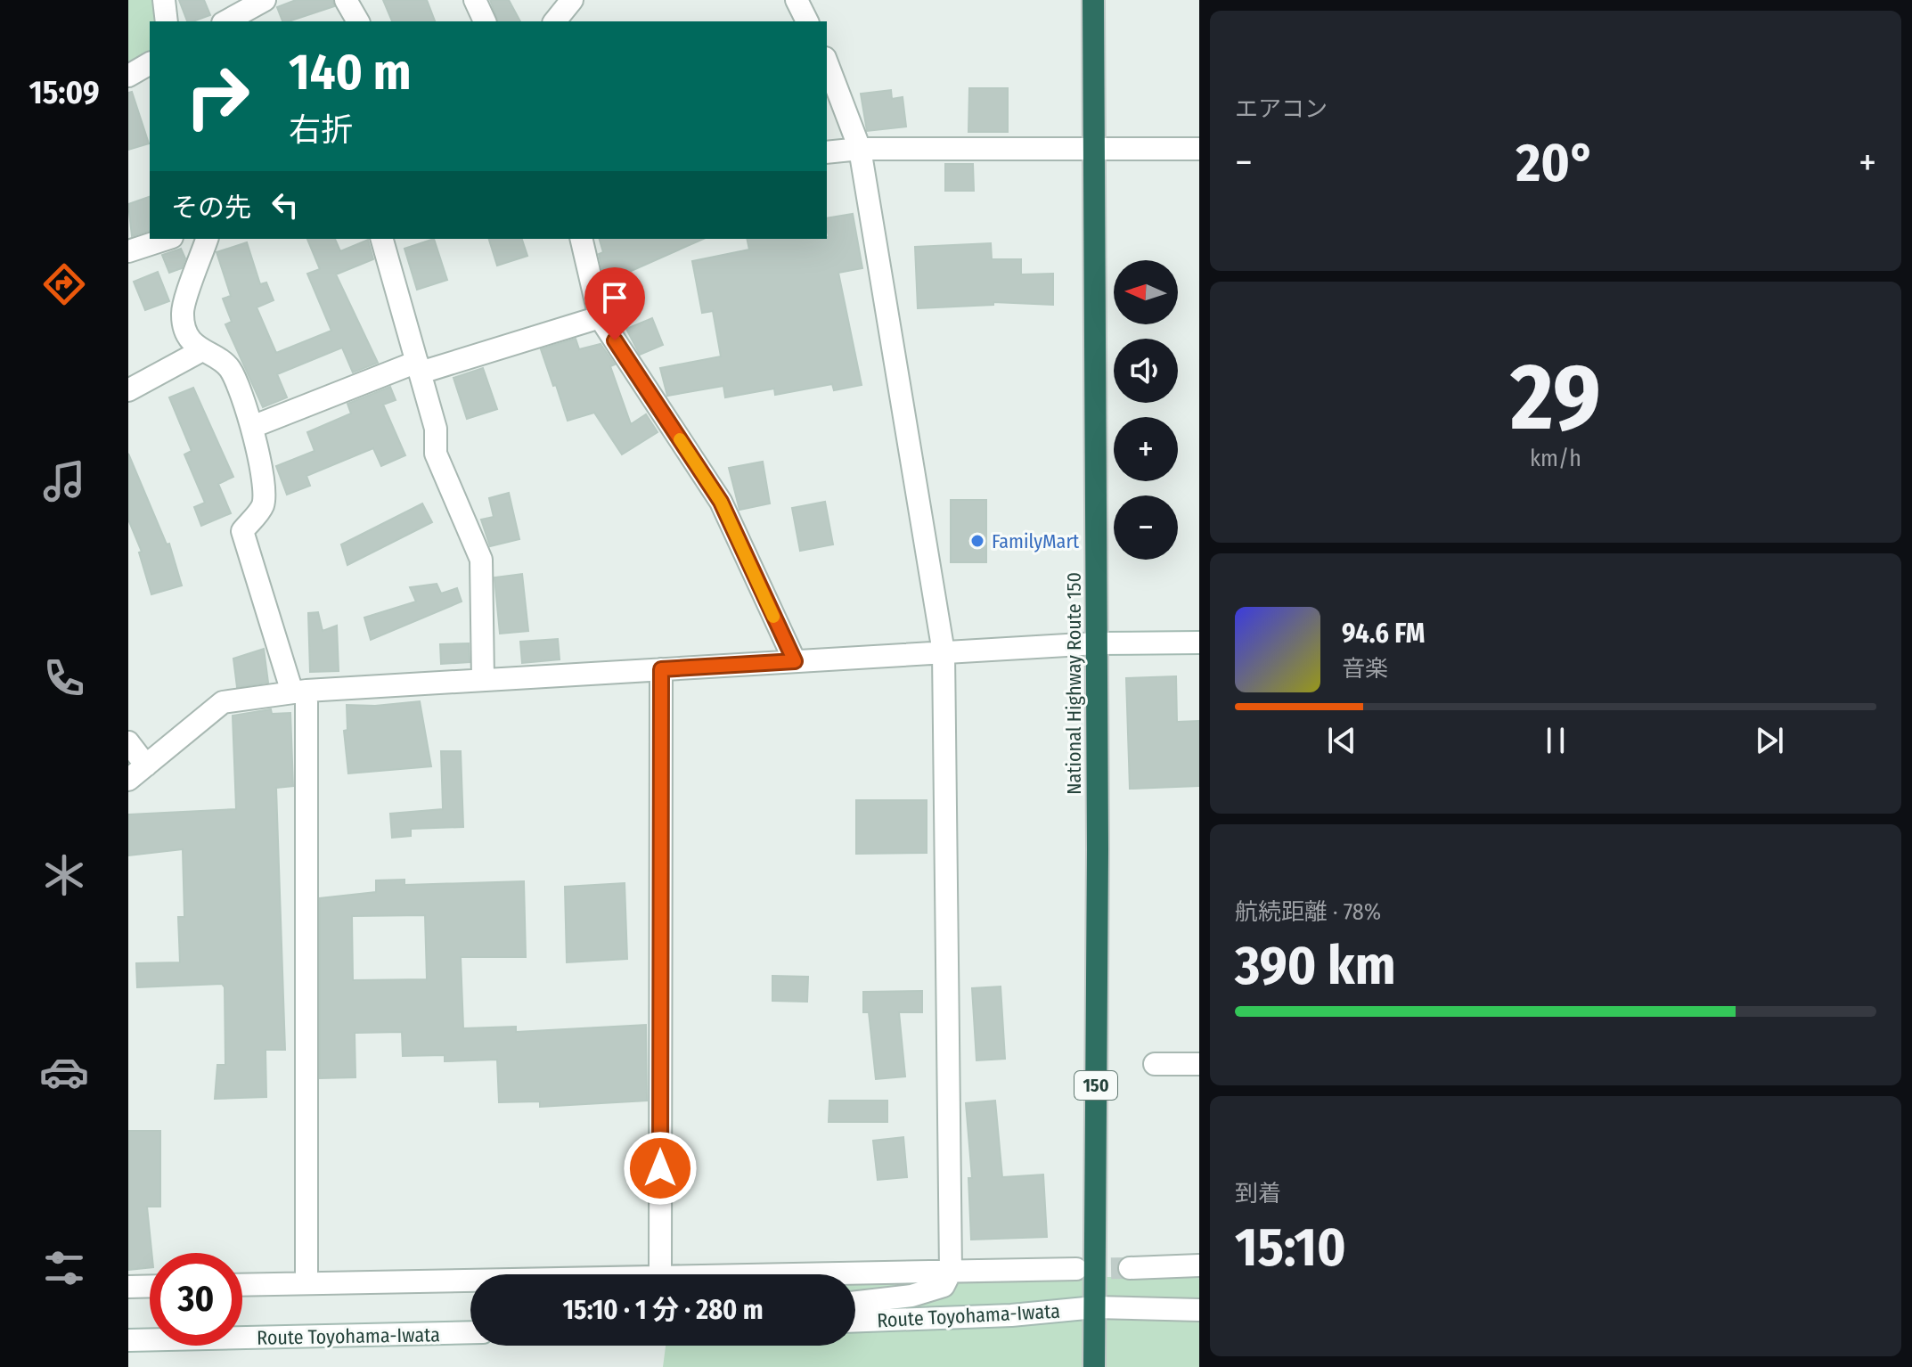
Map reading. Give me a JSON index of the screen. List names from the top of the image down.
{
  "streets": {
    "highway": ["National Highway Route 150", "150"],
    "street": ["Route Toyohama-Iwata"]
  },
  "crossings": [
    ["National Highway Route 150", "Route Toyohama-Iwata"]
  ],
  "places": ["FamilyMart"],
  "north": "left",
  "page": {
    "tabs": "15:09",
    "tile": [
      "エアコン",
      ["29", "km/h"],
      ["航続距離 · 78%", "390 km"],
      ["到着", "15:10"]
    ],
    "turn": ["140 m", "右折"],
    "heat": ["−", "20°", "+"],
    "then": "その先",
    "map_buttons": ["+", "−"],
    "song": ["94.6 FM", "音楽"],
    "limit": "30",
    "trip": "15:10 · 1 分 · 280 m"
  }
}
